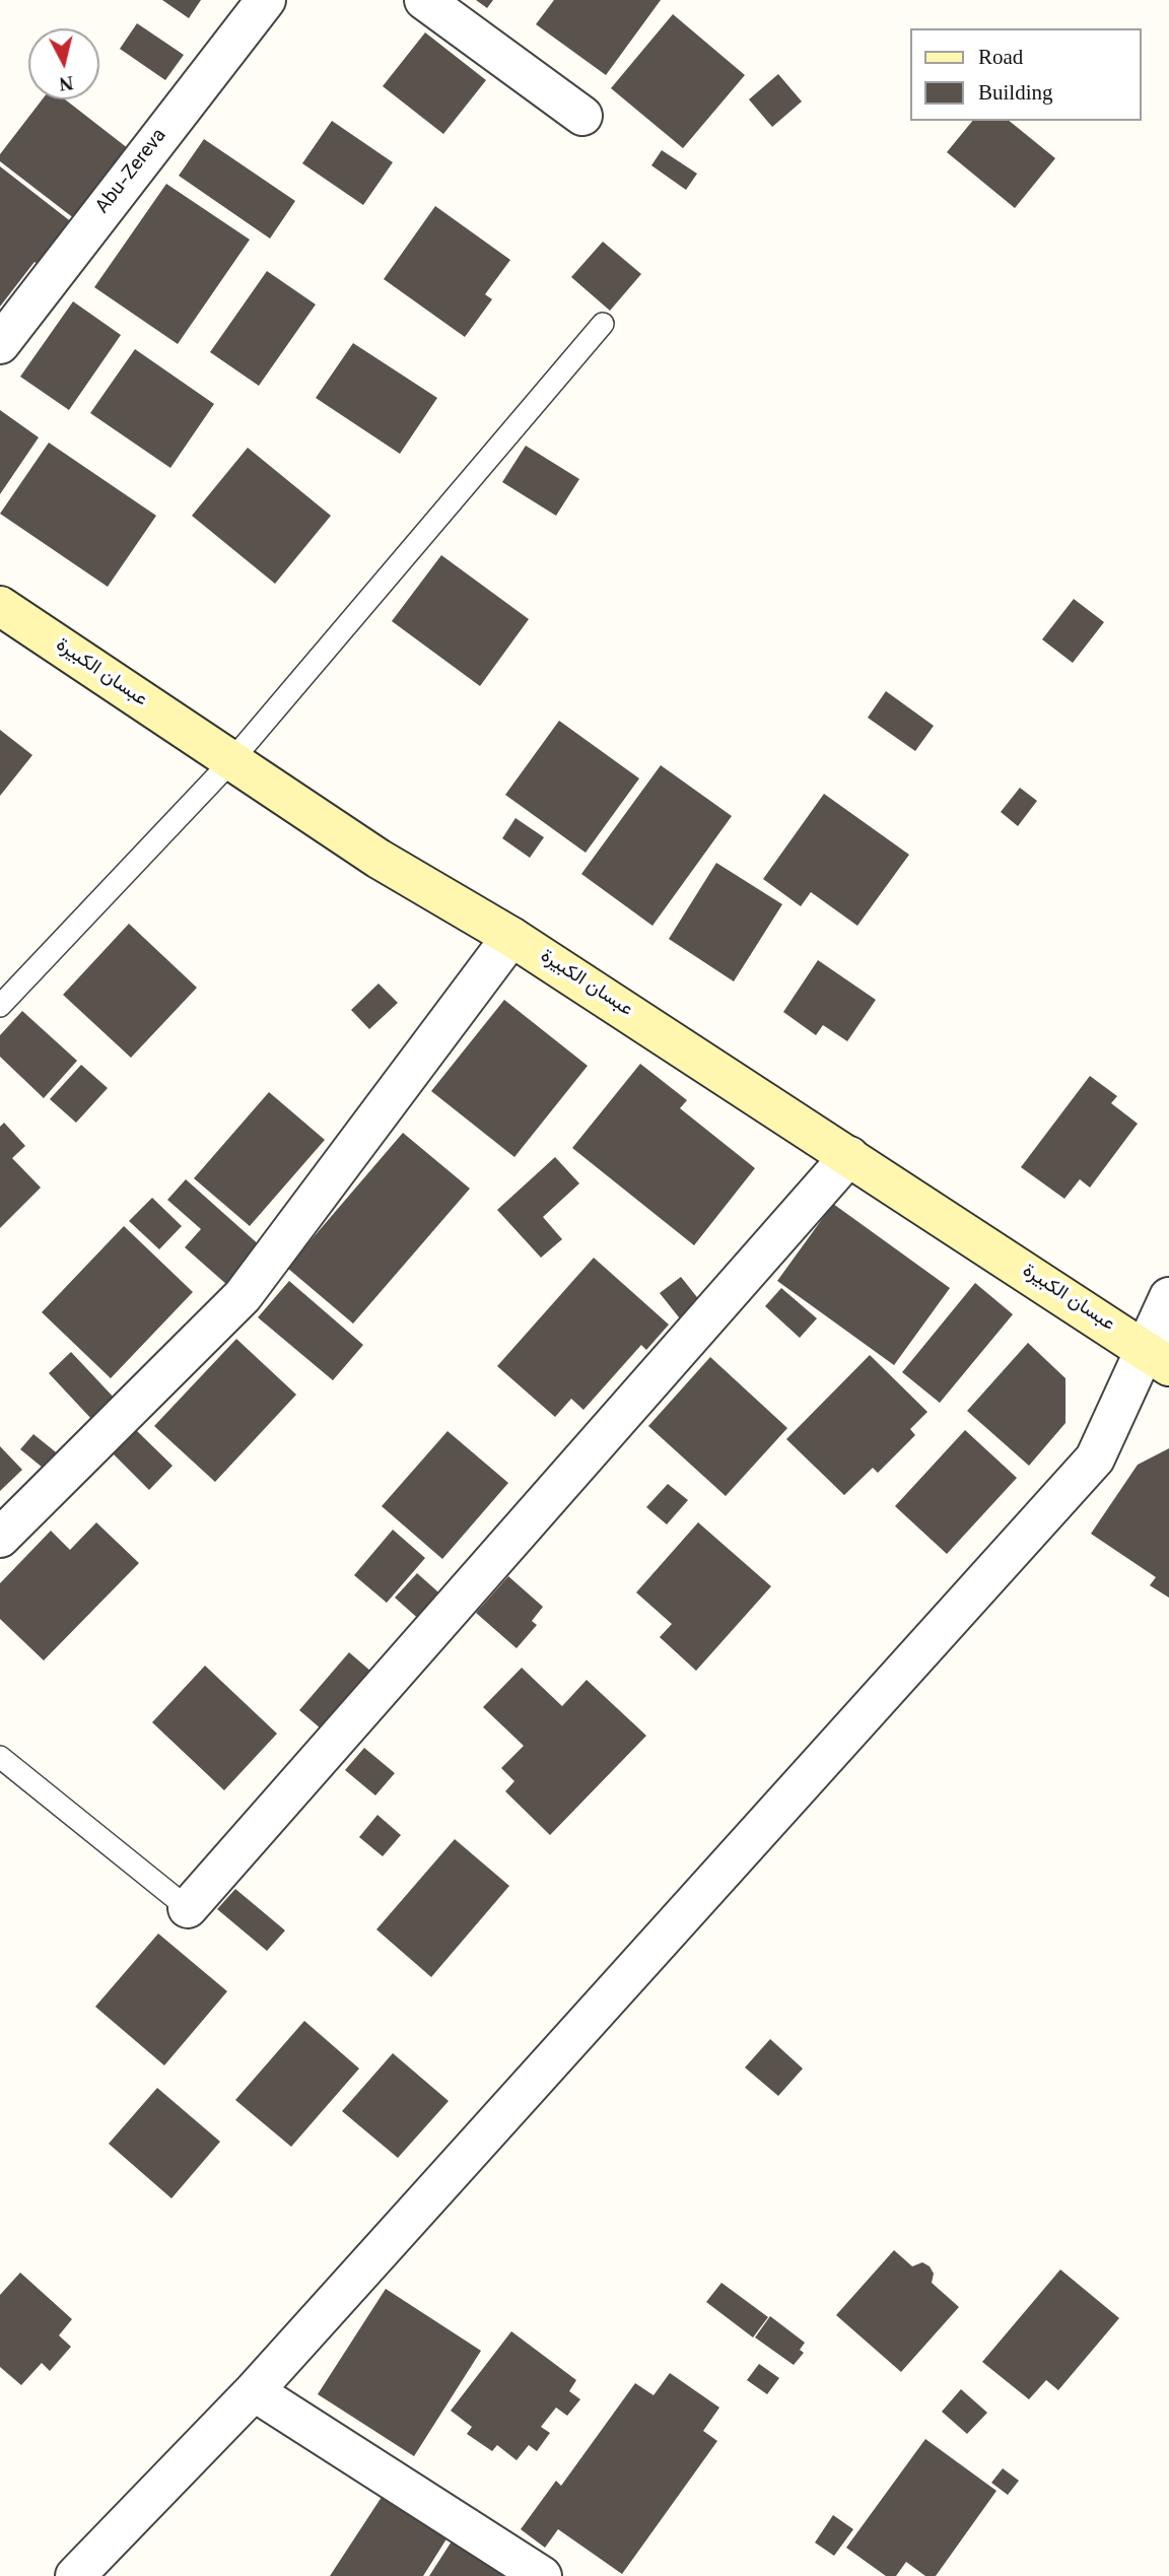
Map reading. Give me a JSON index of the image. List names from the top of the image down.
{
  "streets": {
    "main road": ["عبسان الكبيرة"],
    "street": ["Abu-Zereva"]
  },
  "legend": ["Road", "Building"],
  "north": "bottom"
}
